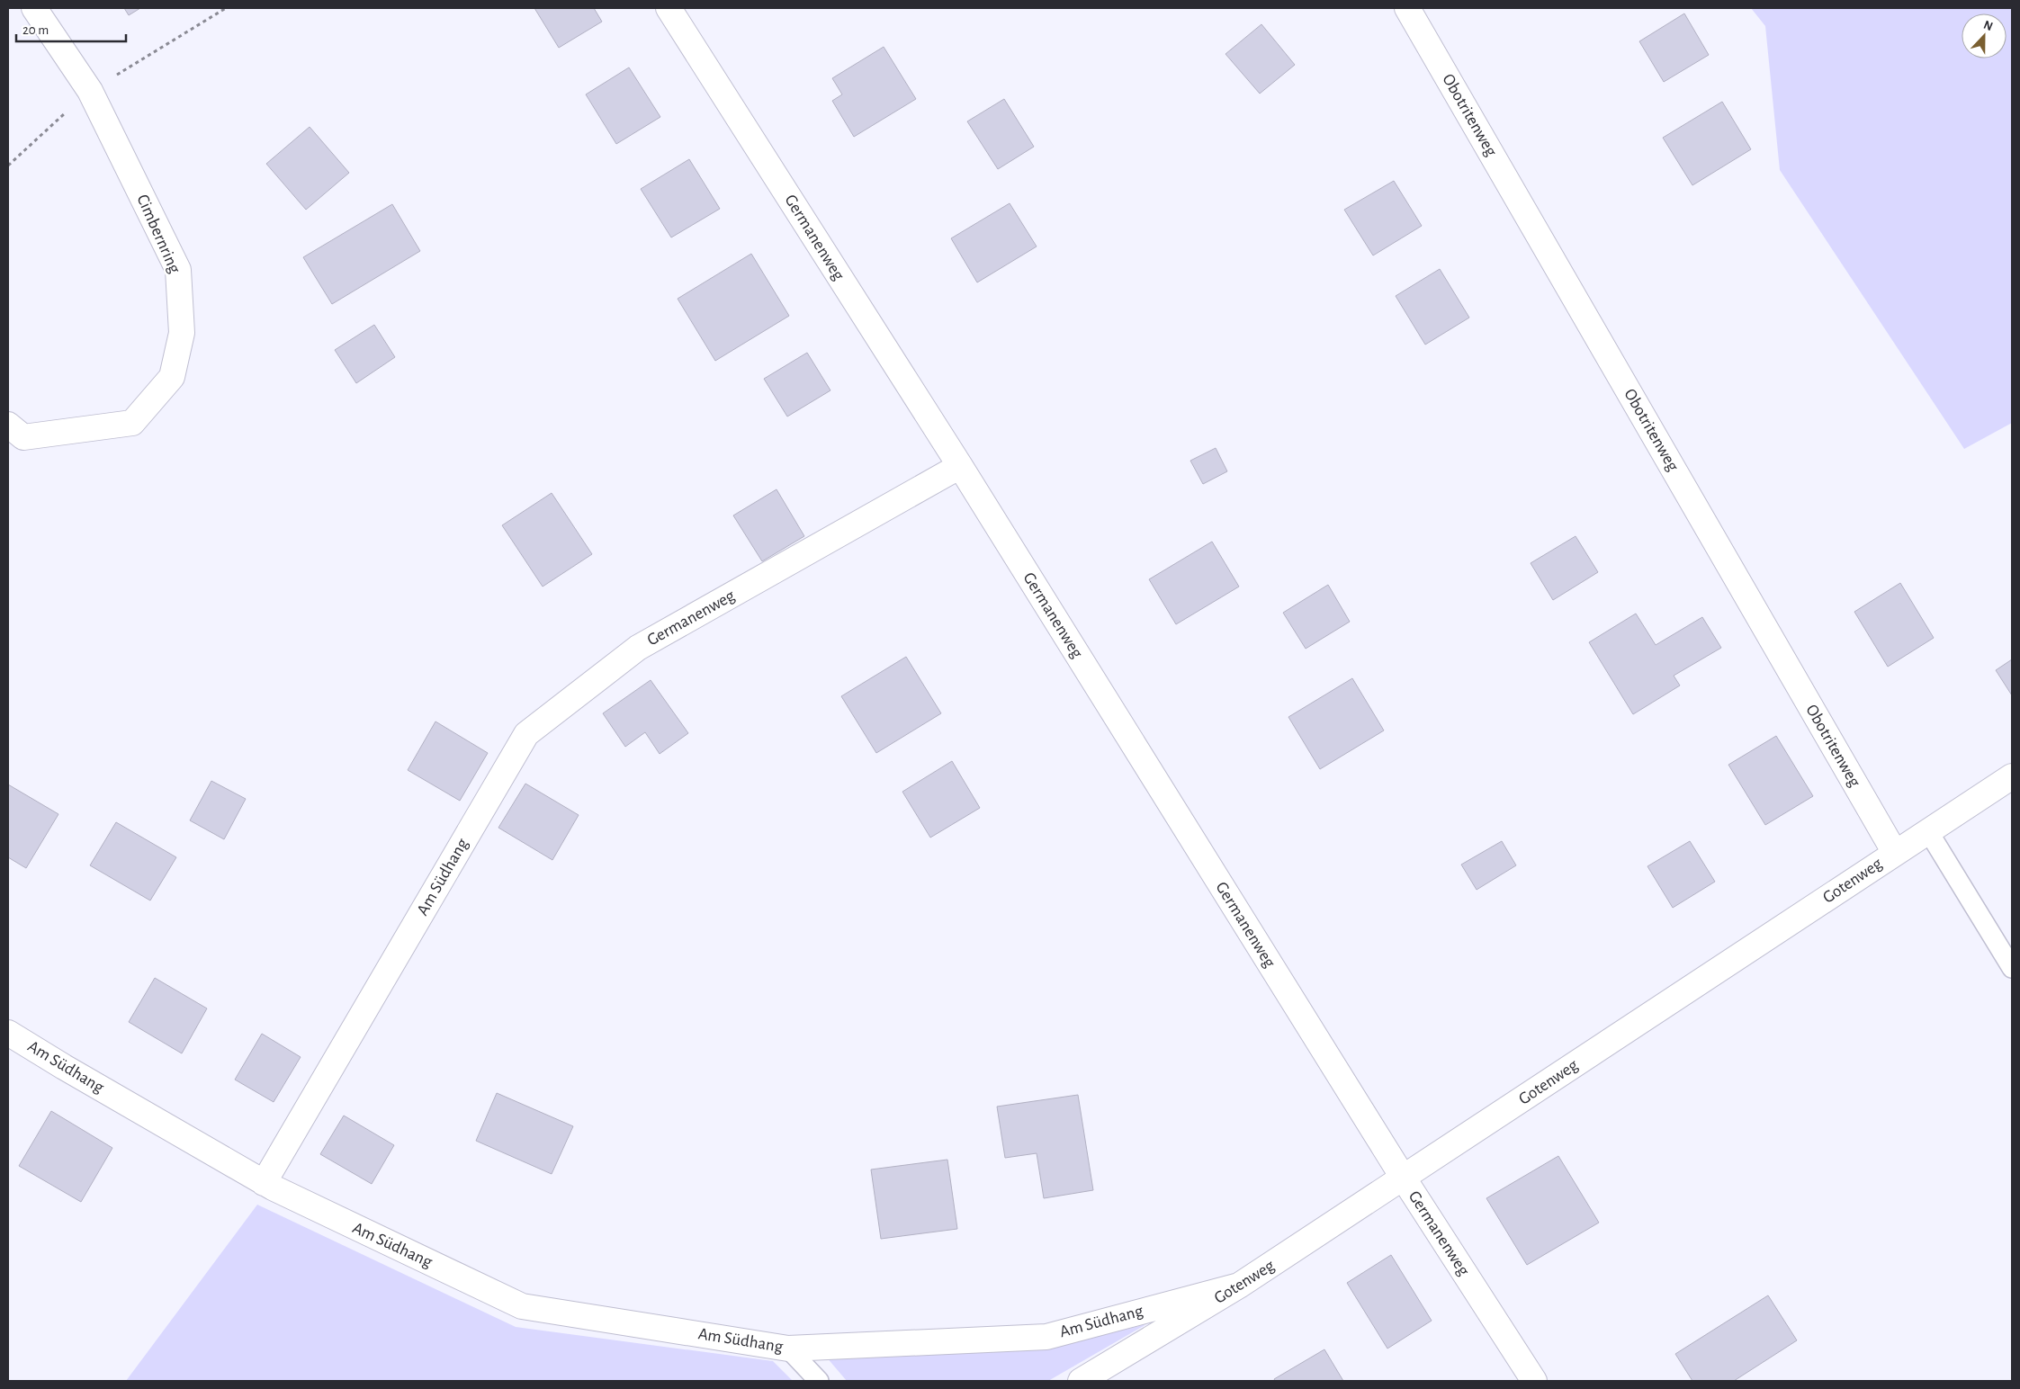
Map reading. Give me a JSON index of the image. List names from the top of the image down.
{
  "streets": {
    "street": [
      "Obotritenweg",
      "Cimbernring",
      "Germanenweg",
      "Am Südhang",
      "Gotenweg"
    ]
  },
  "crossings": [
    ["Obotritenweg", "Gotenweg"],
    ["Germanenweg", "Am Südhang"],
    ["Germanenweg", "Gotenweg"],
    ["Am Südhang", "Gotenweg"]
  ],
  "scale_bar": "20 m",
  "north": "top"
}
